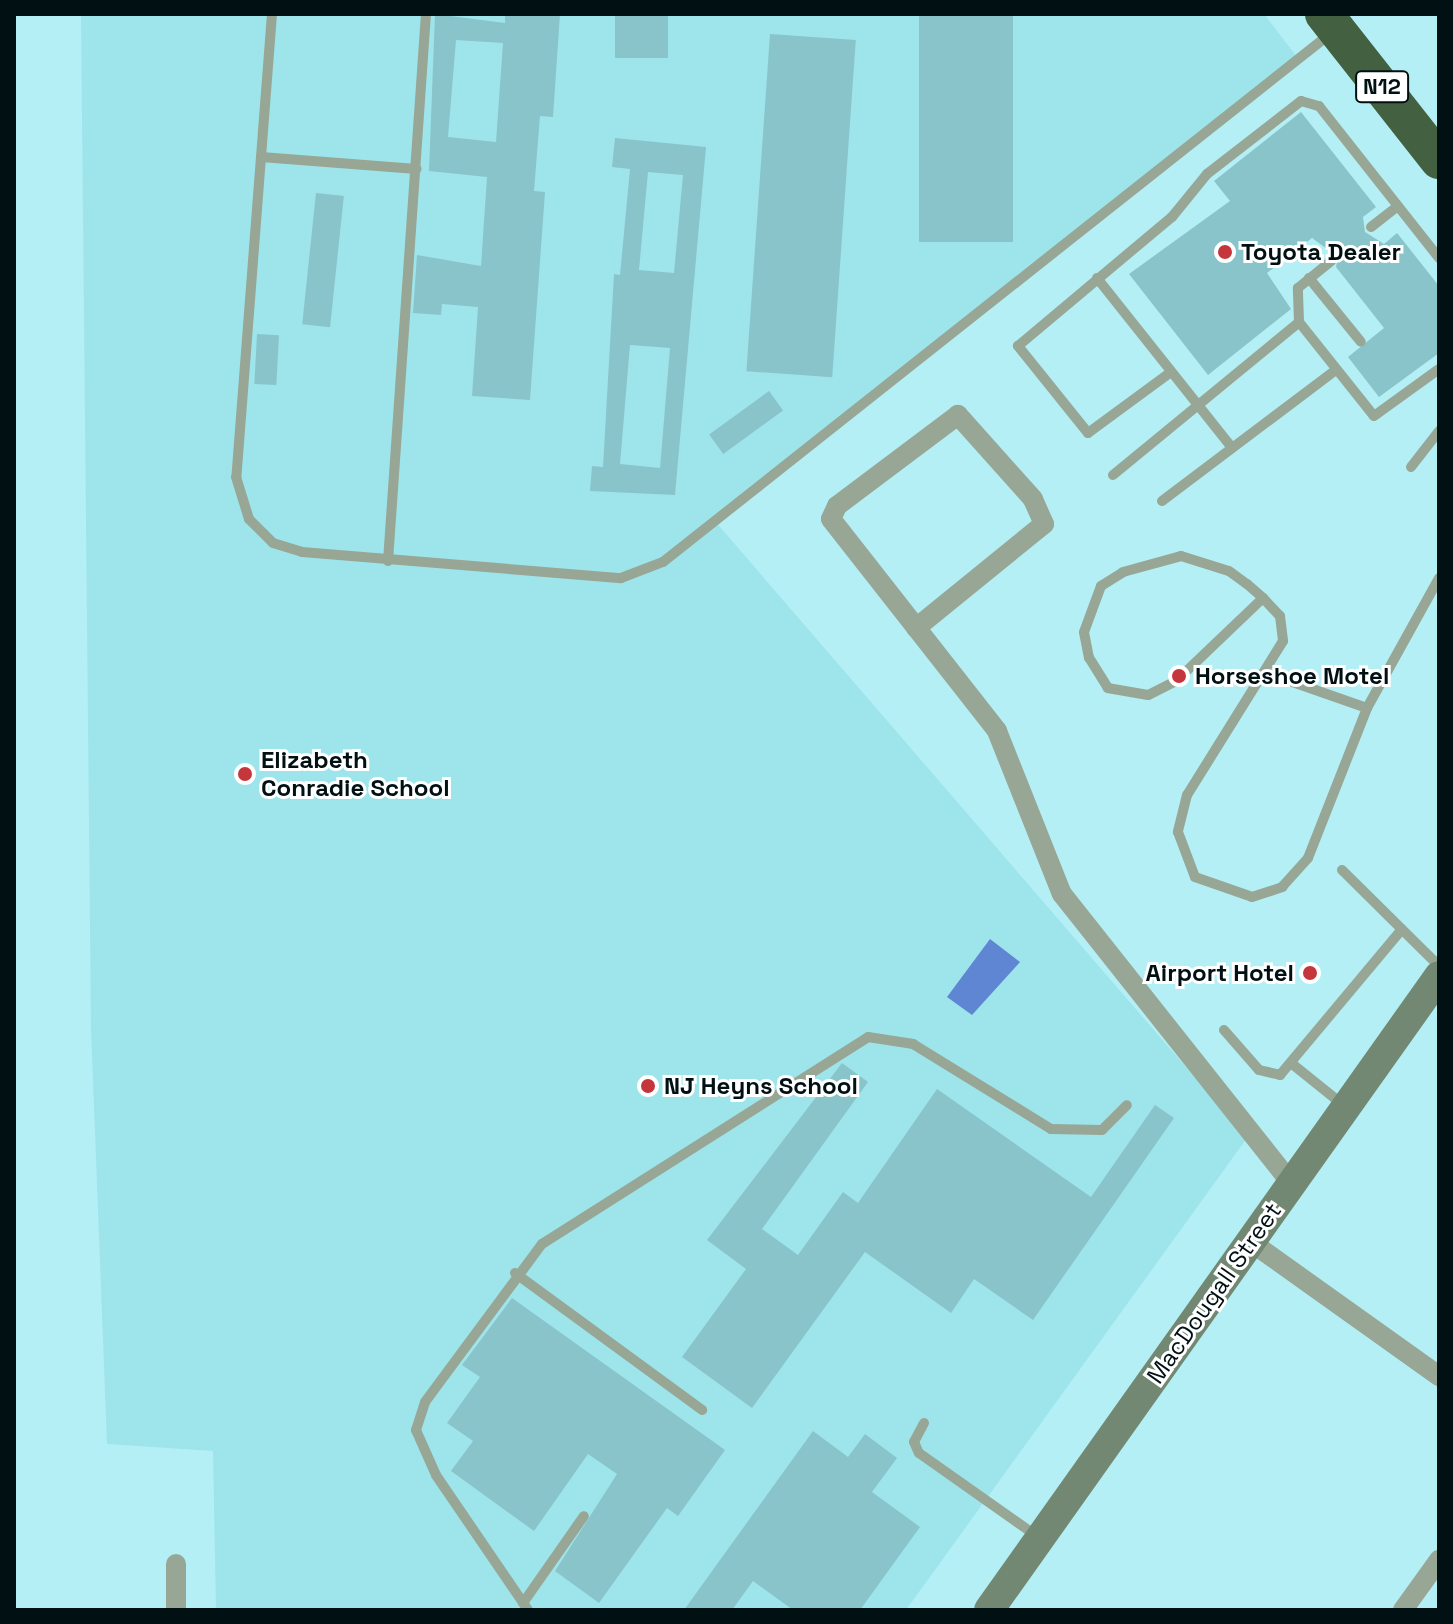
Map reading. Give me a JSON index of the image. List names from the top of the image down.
{
  "streets": {
    "highway": ["N12"],
    "street": ["MacDougall Street"]
  },
  "places": [
    "Toyota Dealer",
    "Horseshoe Motel",
    "Elizabeth Conradie School",
    "Airport Hotel",
    "NJ Heyns School"
  ]
}
